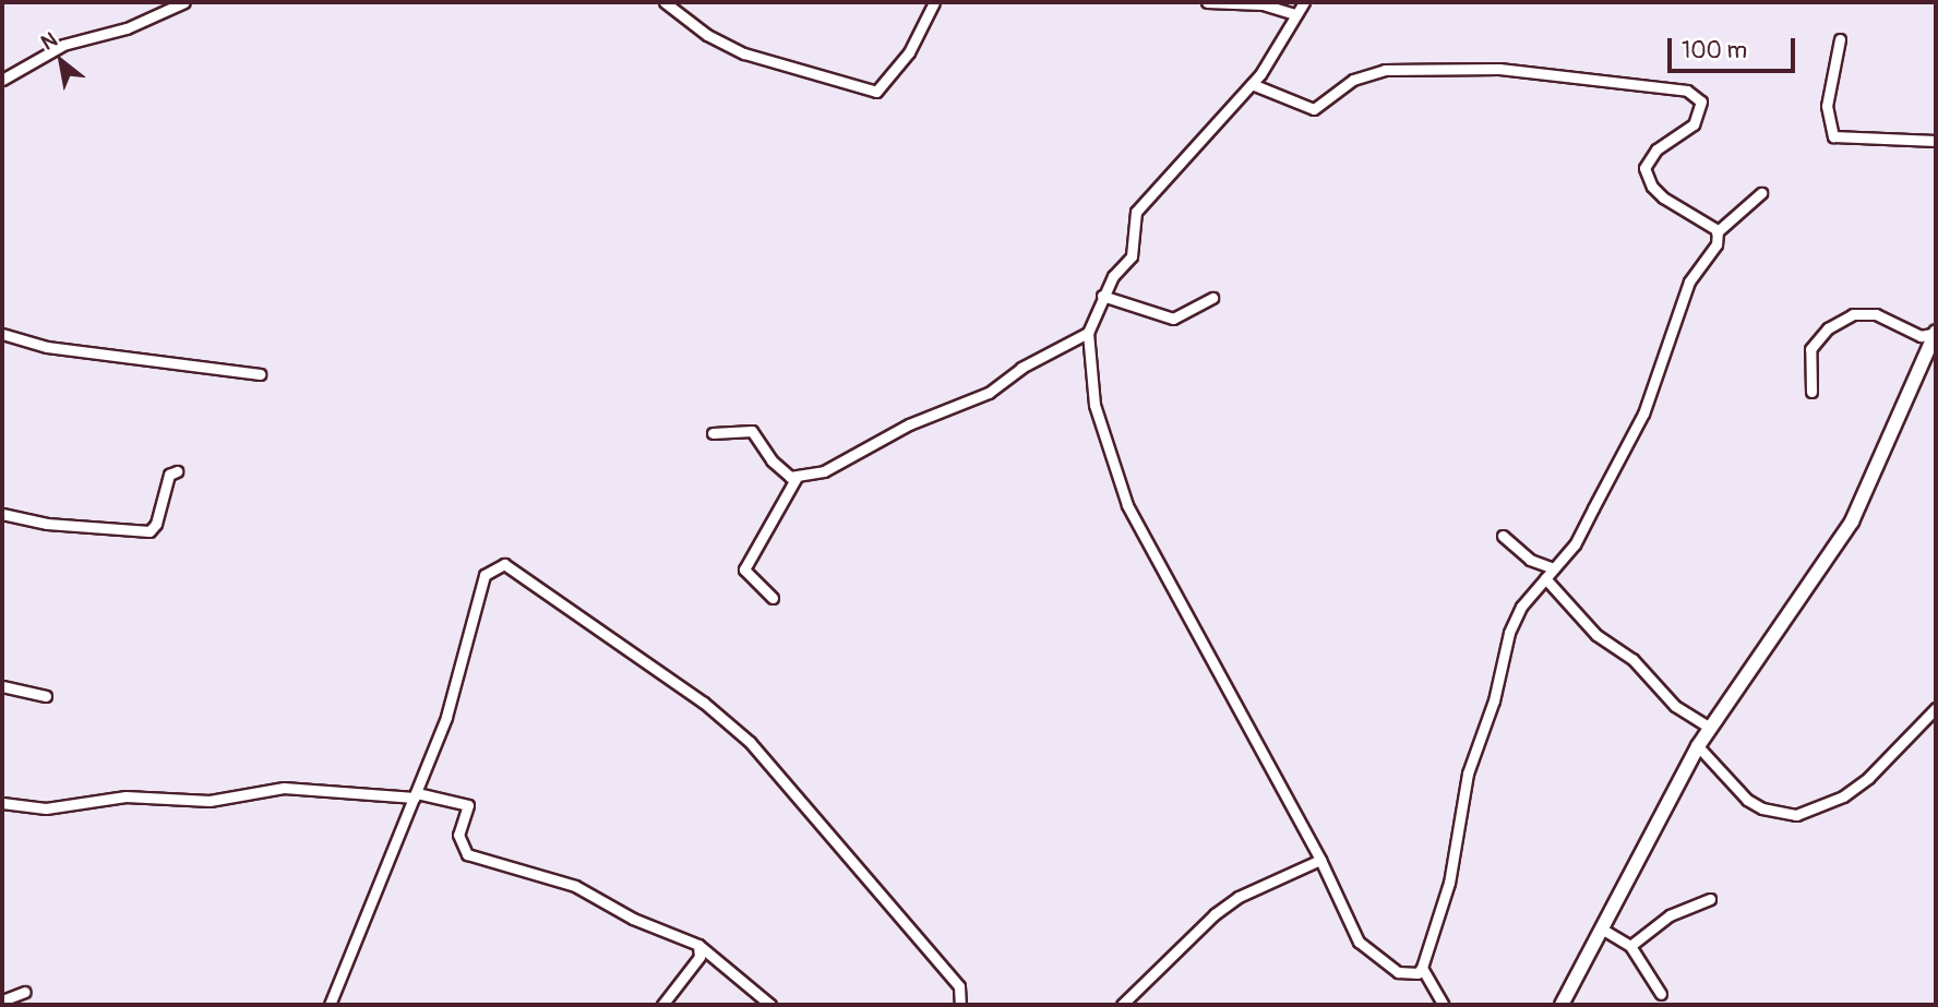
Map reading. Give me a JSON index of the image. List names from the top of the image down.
{
  "scale_bar": "100 m",
  "north": "top left"
}
